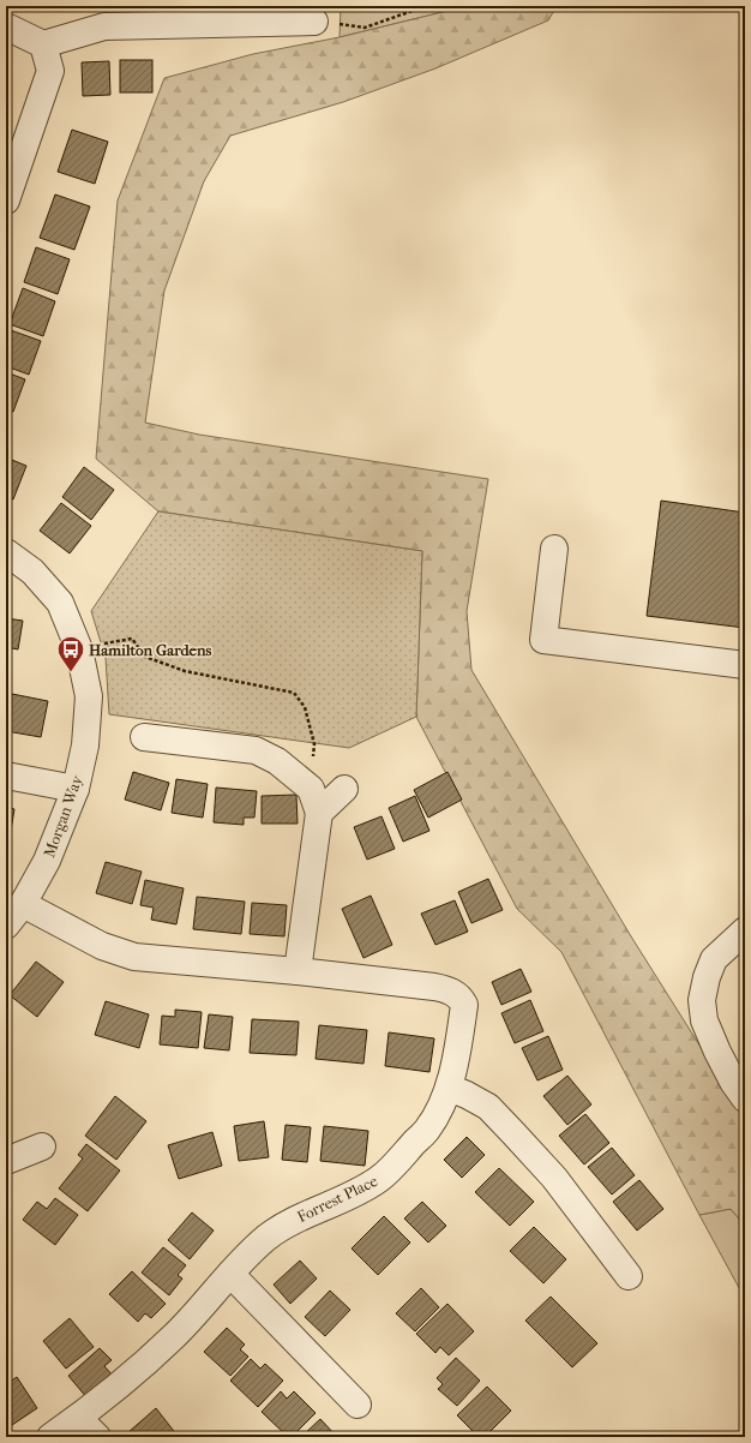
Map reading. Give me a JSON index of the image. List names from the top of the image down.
{
  "streets": {
    "street": ["Morgan Way", "Forrest Place"]
  },
  "crossings": [
    ["Morgan Way", "Forrest Place"]
  ],
  "places": {
    "bus stop": ["Hamilton Gardens"]
  }
}
